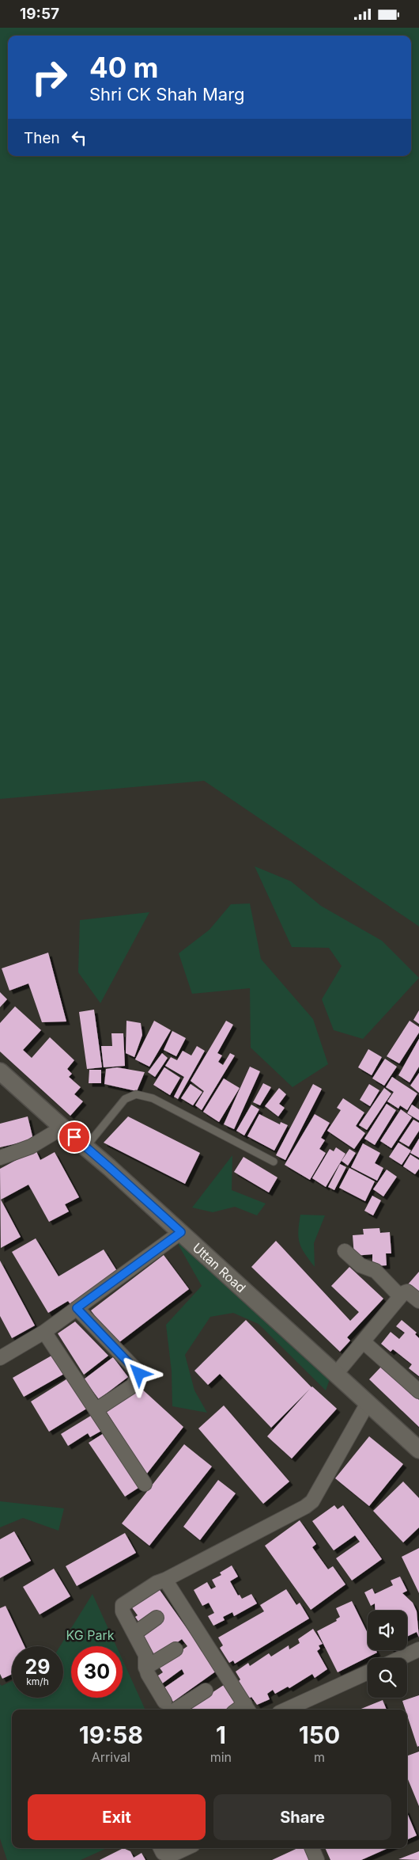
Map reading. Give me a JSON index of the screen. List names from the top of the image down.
{
  "streets": {
    "street": ["Uttan Road"]
  },
  "parks": ["KG Park"],
  "page": {
    "status": "19:57",
    "turn": ["40 m", "Shri CK Shah Marg"],
    "then": "Then",
    "speed": "29 km/h",
    "limit": "30",
    "eta": [
      "19:58",
      "Arrival",
      "1",
      "min",
      "150",
      "m"
    ],
    "buttons": ["Exit", "Share"]
  }
}
